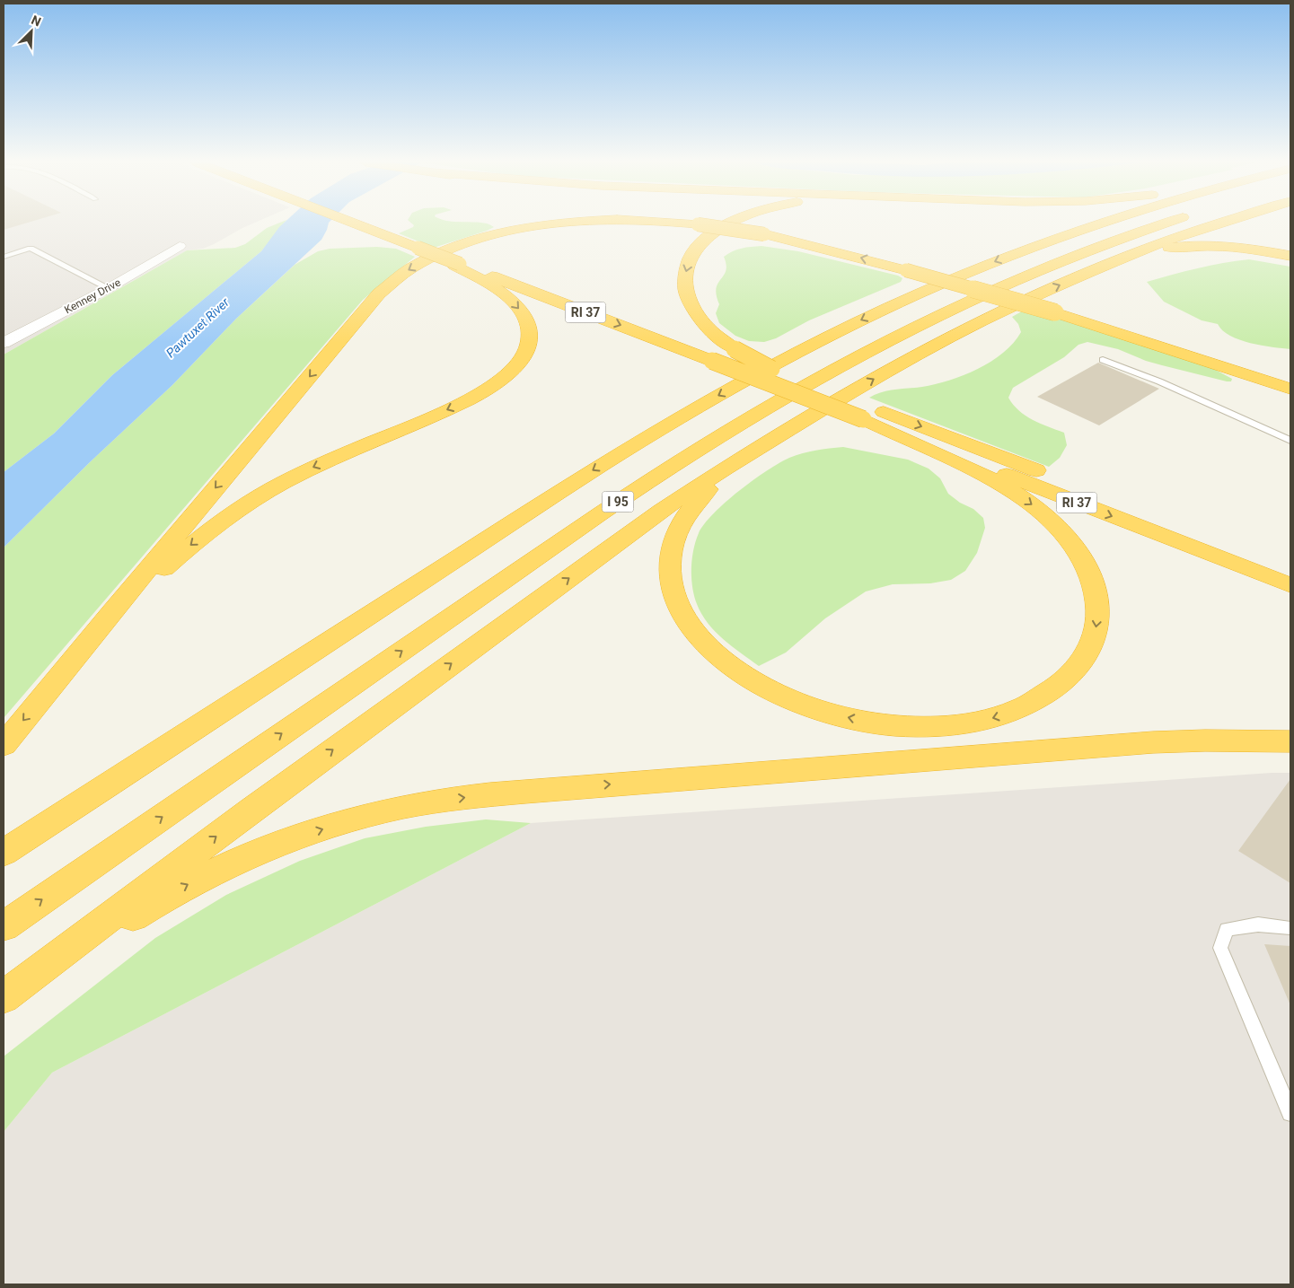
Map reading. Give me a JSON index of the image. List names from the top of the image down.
{
  "streets": {
    "highway": ["RI 37", "I 95"],
    "street": ["Kenney Drive"]
  },
  "water": ["Pawtuxet River"],
  "north": "top right"
}
